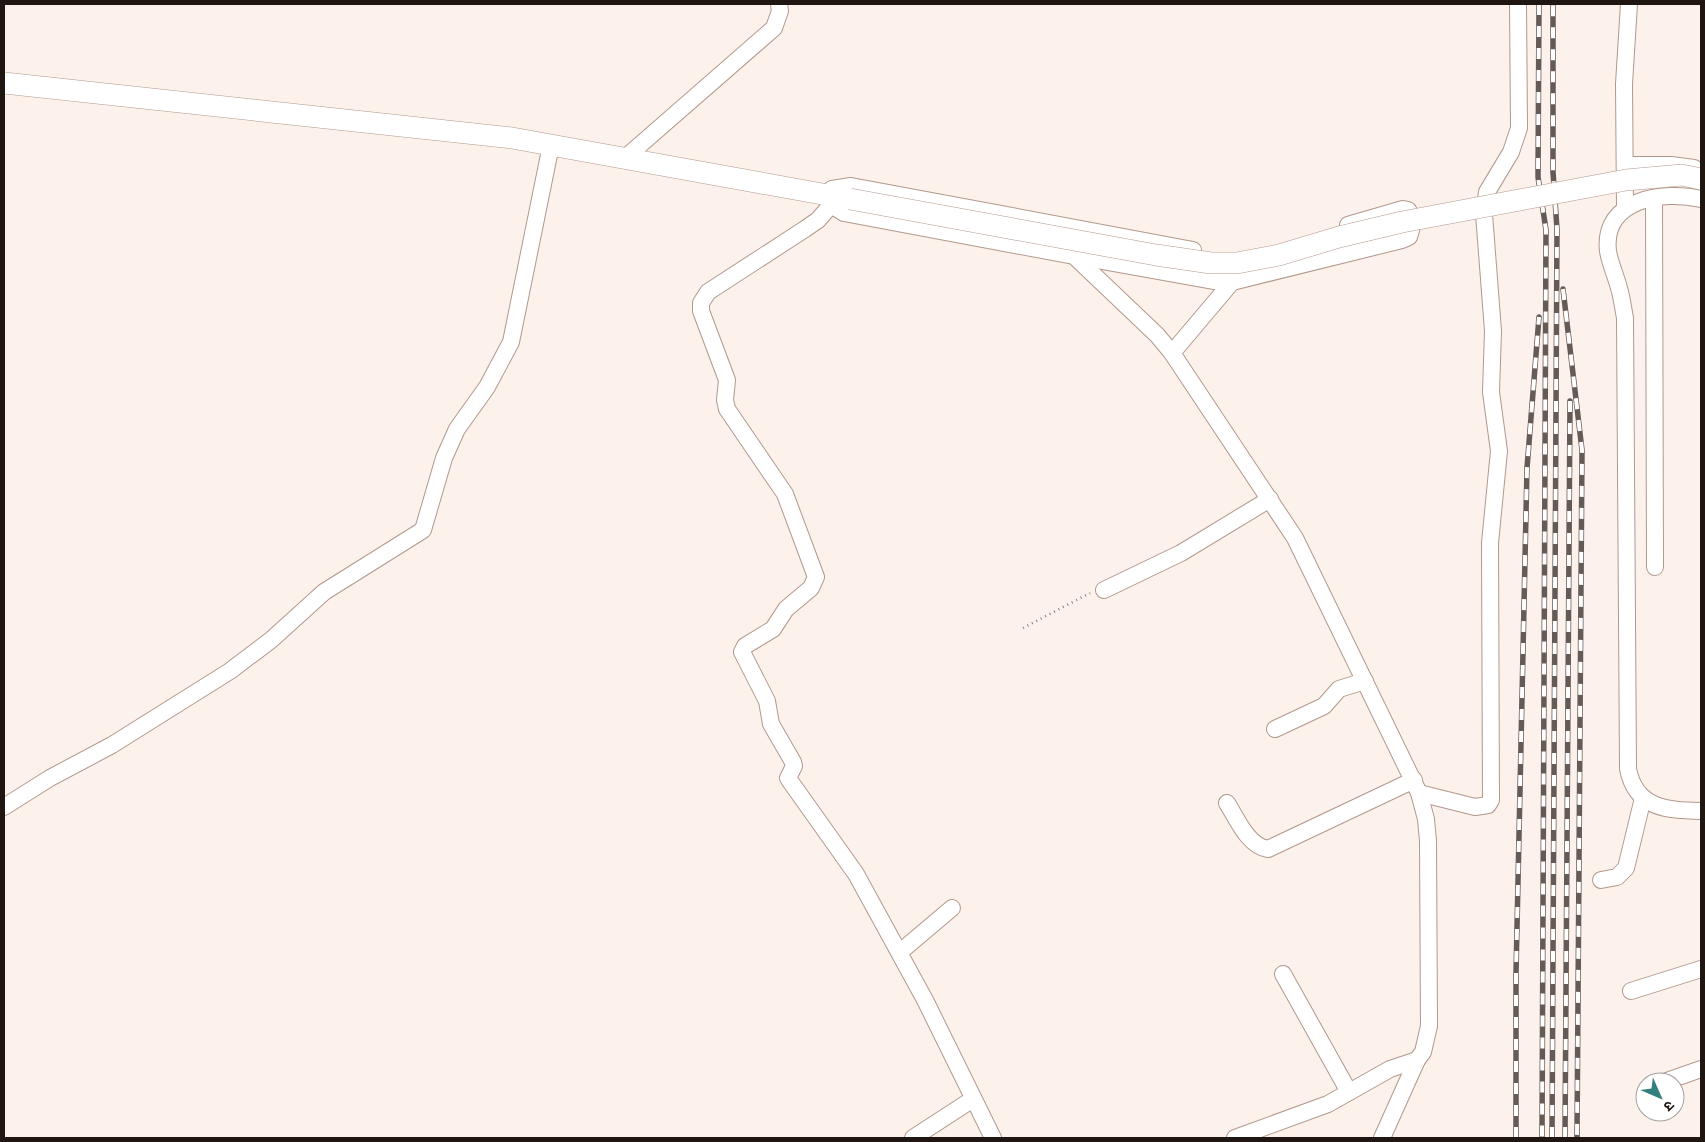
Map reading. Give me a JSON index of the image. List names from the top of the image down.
{
  "north": "bottom right"
}
